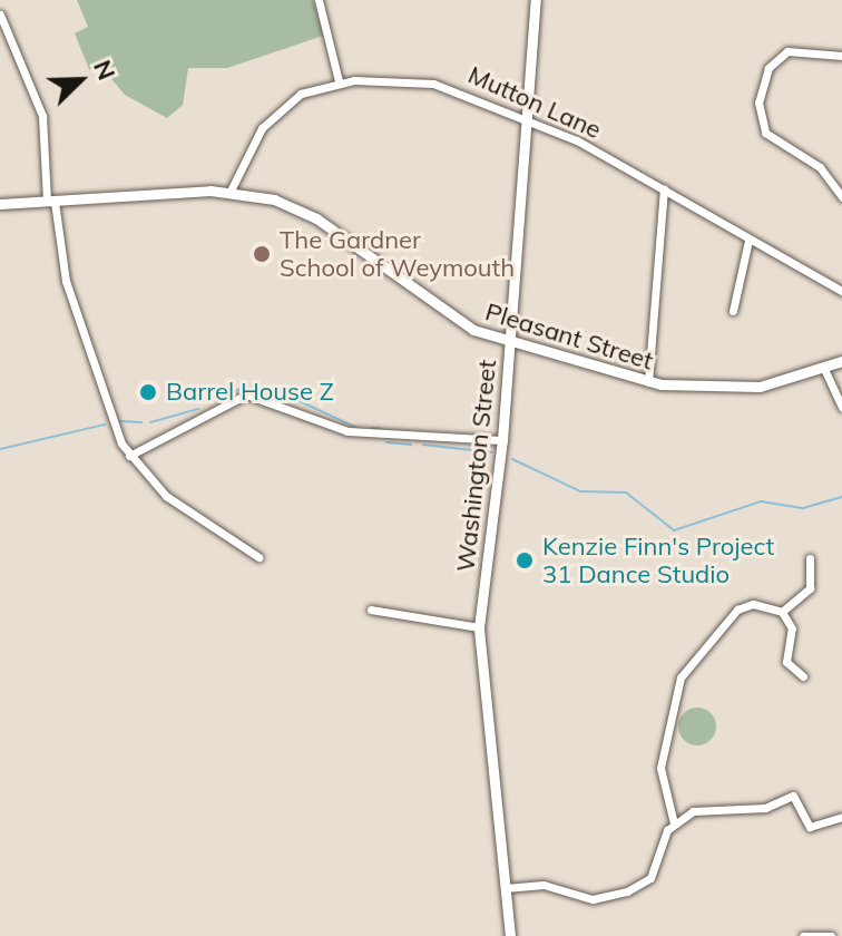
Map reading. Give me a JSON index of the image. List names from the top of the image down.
{
  "streets": {
    "main road": ["Pleasant Street", "Washington Street"],
    "street": ["Mutton Lane"]
  },
  "crossings": [
    ["Mutton Lane", "Pleasant Street"],
    ["Mutton Lane", "Washington Street"],
    ["Pleasant Street", "Washington Street"]
  ],
  "places": ["The Gardner School of Weymouth", "Barrel House Z", "Kenzie Finn's Project 31 Dance Studio"],
  "north": "top right"
}
